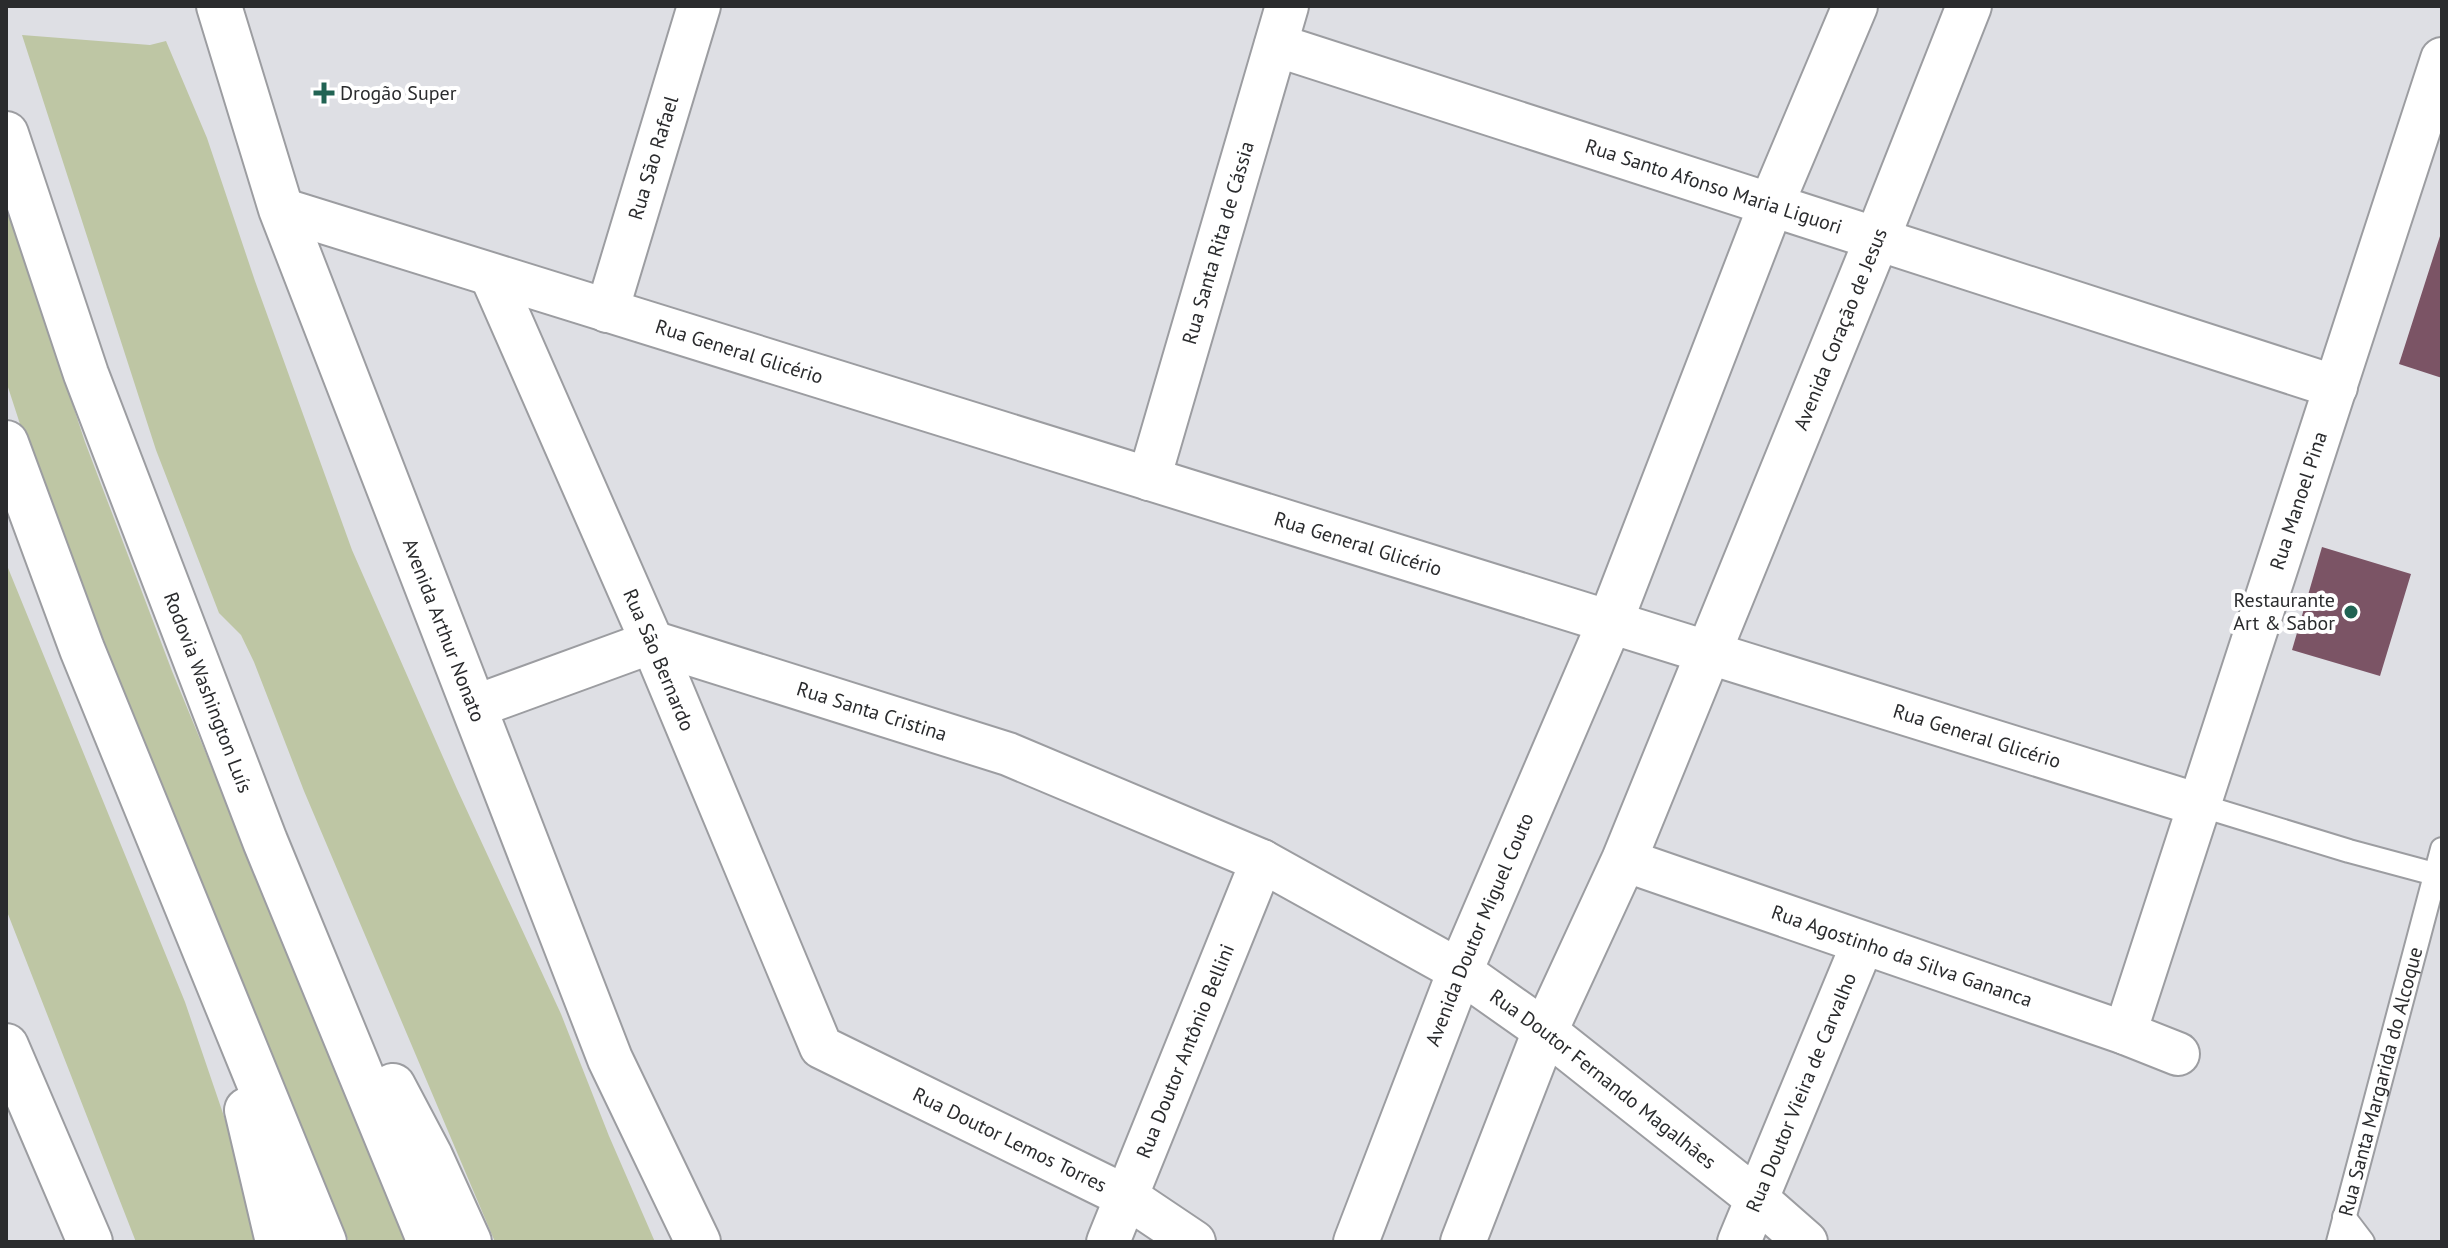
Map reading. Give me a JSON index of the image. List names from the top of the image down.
{
  "streets": {
    "main road": [
      "Avenida Coração de Jesus",
      "Avenida Arthur Nonato",
      "Rodovia Washington Luís",
      "Avenida Doutor Miguel Couto"
    ],
    "street": [
      "Rua São Rafael",
      "Rua Santo Afonso Maria Liguori",
      "Rua Santa Rita de Cássia",
      "Rua General Glicério",
      "Rua Manoel Pina",
      "Rua São Bernardo",
      "Rua Santa Cristina",
      "Rua Agostinho da Silva Gananca",
      "Rua Doutor Antônio Bellini",
      "Rua Doutor Fernando Magalhães",
      "Rua Doutor Vieira de Carvalho",
      "Rua Doutor Lemos Torres"
    ],
    "lane": ["Rua Santa Margarida do Alcoque"]
  },
  "crossings": [
    ["Rua São Rafael", "Rua General Glicério"],
    ["Rua Santo Afonso Maria Liguori", "Rua Santa Rita de Cássia"],
    ["Rua Santo Afonso Maria Liguori", "Avenida Coração de Jesus"],
    ["Rua Santo Afonso Maria Liguori", "Rua Manoel Pina"],
    ["Rua Santa Rita de Cássia", "Rua General Glicério"],
    ["Avenida Coração de Jesus", "Rua General Glicério"],
    ["Rua General Glicério", "Rua Manoel Pina"],
    ["Rua General Glicério", "Avenida Arthur Nonato"],
    ["Rua General Glicério", "Rua São Bernardo"],
    ["Rua General Glicério", "Avenida Doutor Miguel Couto"],
    ["Rua General Glicério", "Rua Santa Margarida do Alcoque"],
    ["Rua Manoel Pina", "Rua Agostinho da Silva Gananca"],
    ["Rua São Bernardo", "Rua Santa Cristina"],
    ["Rua São Bernardo", "Rua Doutor Lemos Torres"],
    ["Rua Santa Cristina", "Rua Doutor Antônio Bellini"],
    ["Rua Santa Cristina", "Rua Doutor Fernando Magalhães"],
    ["Avenida Doutor Miguel Couto", "Rua Doutor Fernando Magalhães"],
    ["Rua Agostinho da Silva Gananca", "Rua Doutor Vieira de Carvalho"],
    ["Rua Doutor Antônio Bellini", "Rua Doutor Fernando Magalhães"],
    ["Rua Doutor Antônio Bellini", "Rua Doutor Lemos Torres"],
    ["Rua Doutor Fernando Magalhães", "Rua Doutor Vieira de Carvalho"]
  ],
  "places": {
    "health": ["Drogão Super"],
    "other": ["Restaurante Art & Sabor"]
  }
}
